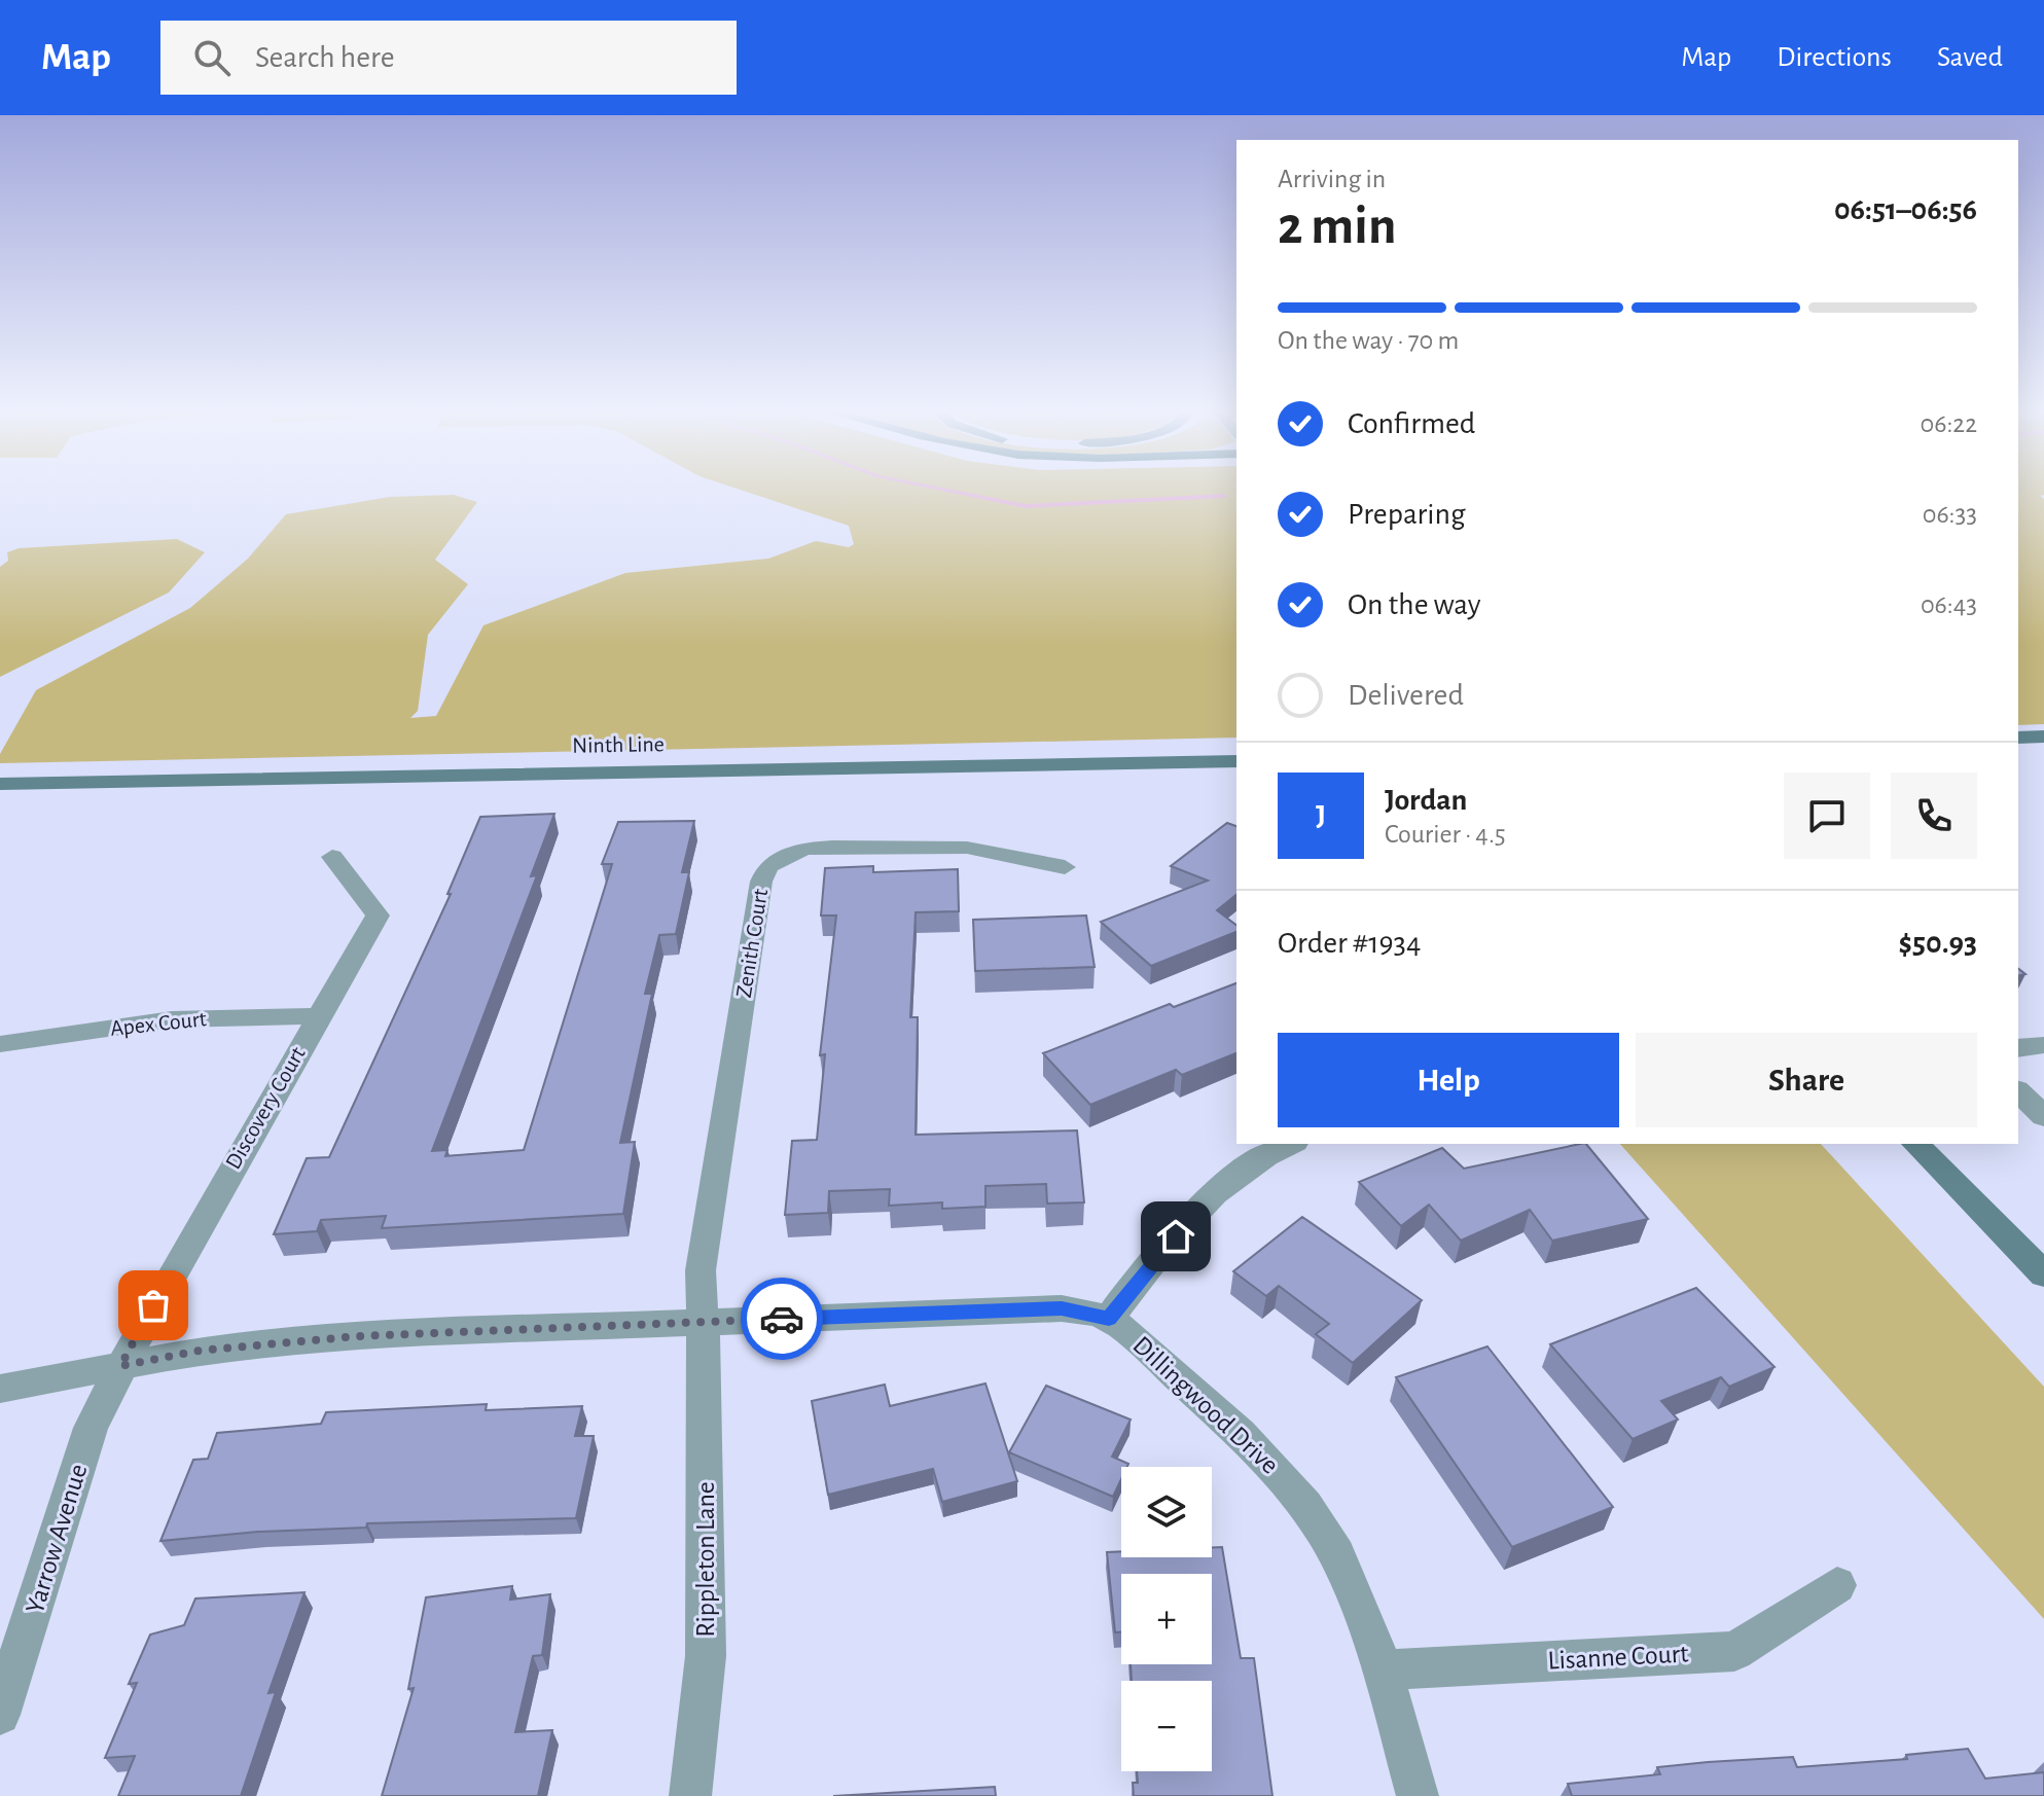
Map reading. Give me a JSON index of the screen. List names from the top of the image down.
{
  "streets": {
    "main road": ["Ninth Line"],
    "street": [
      "Zenith Court",
      "Apex Court",
      "Discovery Court",
      "Dillingwood Drive",
      "Yarrow Avenue",
      "Rippleton Lane",
      "Lisanne Court"
    ]
  },
  "crossings": [
    ["Zenith Court", "Dillingwood Drive"],
    ["Zenith Court", "Rippleton Lane"],
    ["Apex Court", "Discovery Court"],
    ["Discovery Court", "Dillingwood Drive"],
    ["Discovery Court", "Yarrow Avenue"],
    ["Dillingwood Drive", "Yarrow Avenue"],
    ["Dillingwood Drive", "Rippleton Lane"],
    ["Dillingwood Drive", "Lisanne Court"]
  ],
  "page": {
    "header": "Map",
    "search": "Search here",
    "nav": ["Map", "Directions", "Saved"],
    "heading": ["2 min", "Arriving in", "06:51–06:56"],
    "panel": [
      "Jordan",
      "Courier · 4.5",
      "Order #1934",
      "$50.93"
    ],
    "bar": "On the way · 70 m",
    "list": [
      ["Confirmed", "06:22"],
      ["Preparing", "06:33"],
      ["On the way", "06:43"],
      "Delivered"
    ],
    "round": "J",
    "buttons": ["Help", "Share"],
    "map_buttons": ["+", "−"]
  }
}
